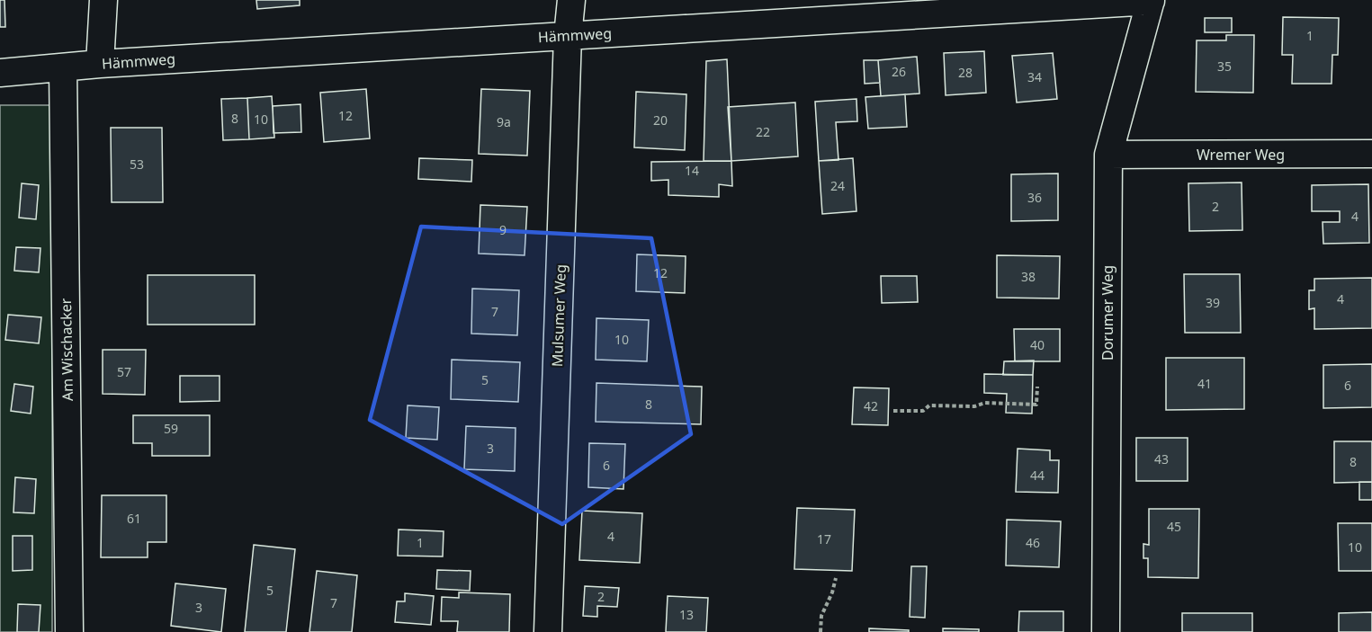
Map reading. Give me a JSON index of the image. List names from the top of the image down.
{
  "streets": {
    "street": [
      "Hämmweg",
      "Wremer Weg",
      "Dorumer Weg",
      "Mulsumer Weg",
      "Am Wischacker"
    ]
  },
  "crossings": [
    ["Hämmweg", "Dorumer Weg"],
    ["Hämmweg", "Mulsumer Weg"],
    ["Hämmweg", "Am Wischacker"],
    ["Wremer Weg", "Dorumer Weg"]
  ],
  "house_numbers": [
    "1",
    "35",
    "26",
    "28",
    "34",
    "12",
    "8",
    "10",
    "20",
    "9a",
    "22",
    "53",
    "14",
    "24",
    "36",
    "2",
    "4",
    "9",
    "12",
    "38",
    "4",
    "39",
    "7",
    "10",
    "40",
    "57",
    "5",
    "41",
    "6",
    "8",
    "42",
    "59",
    "3",
    "43",
    "8",
    "6",
    "44",
    "61",
    "45",
    "4",
    "17",
    "1",
    "46",
    "10",
    "5",
    "2",
    "7",
    "3",
    "13"
  ]
}
